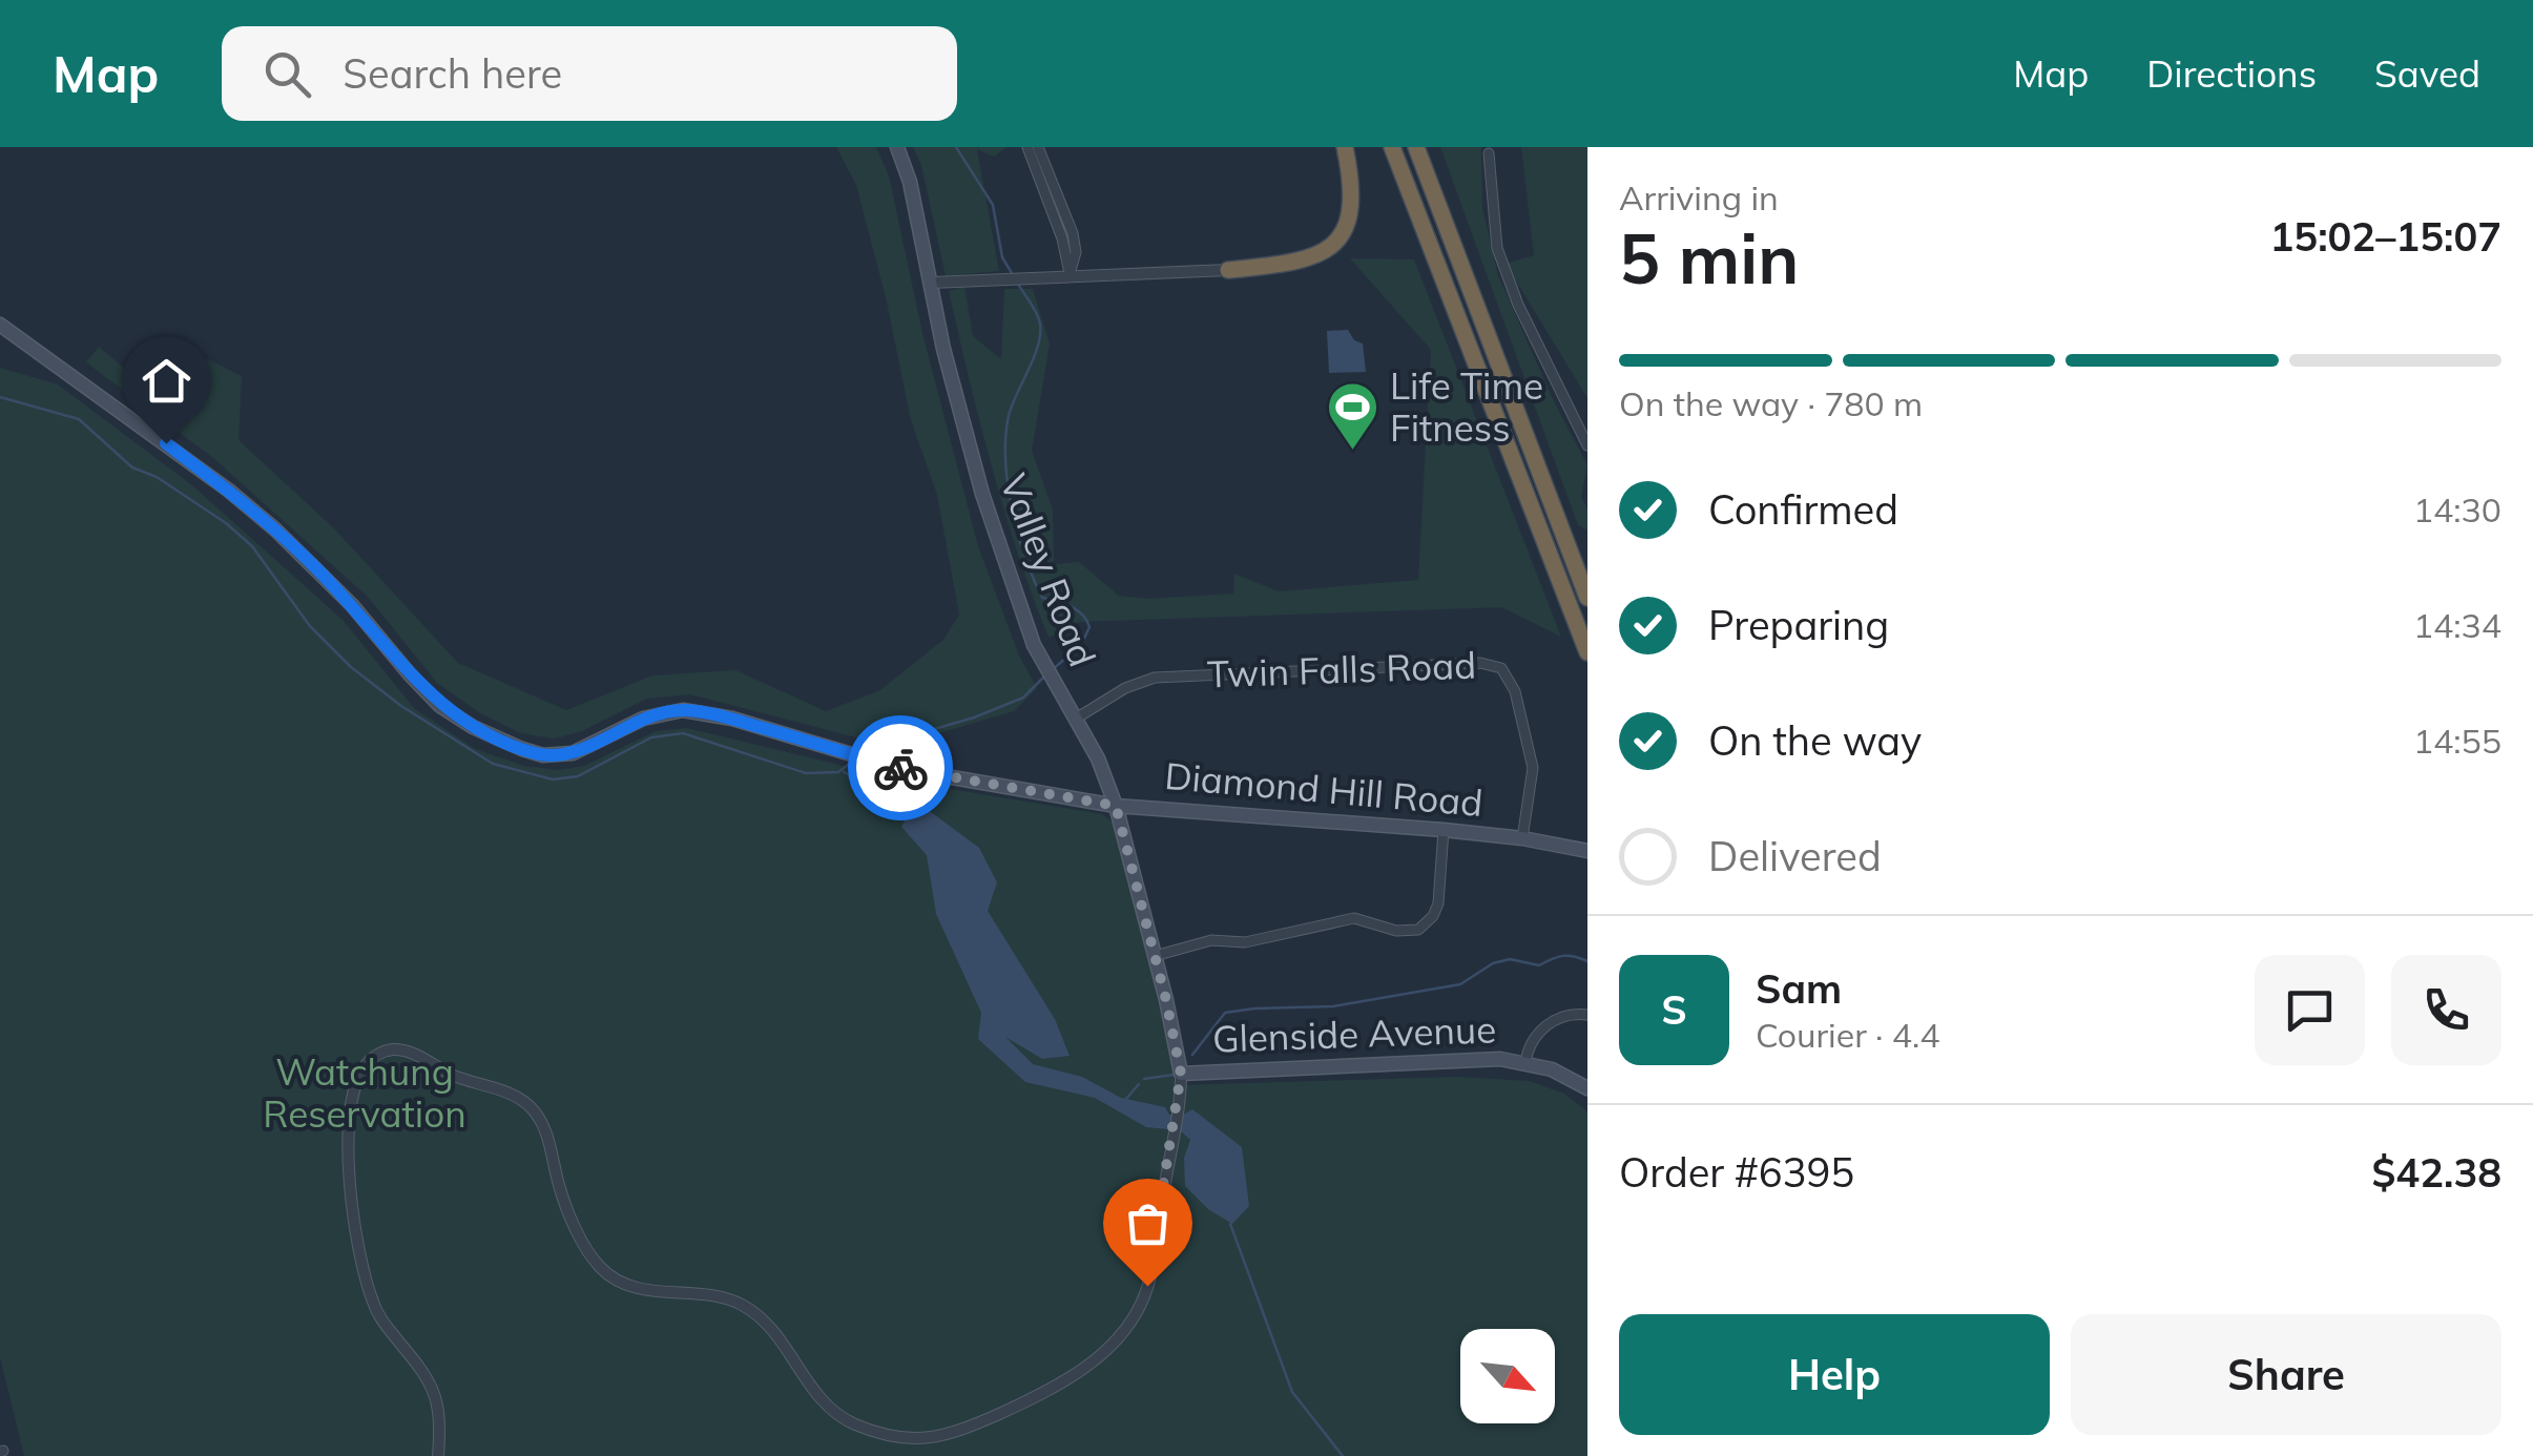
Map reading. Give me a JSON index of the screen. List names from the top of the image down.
{
  "streets": {
    "main road": ["Valley Road", "Diamond Hill Road", "Glenside Avenue"],
    "street": ["Twin Falls Road"]
  },
  "crossings": [
    ["Valley Road", "Twin Falls Road"],
    ["Valley Road", "Diamond Hill Road"],
    ["Valley Road", "Glenside Avenue"],
    ["Twin Falls Road", "Diamond Hill Road"]
  ],
  "parks": ["Watchung Reservation"],
  "places": {
    "sports": ["Life Time Fitness"]
  },
  "north": "bottom right",
  "page": {
    "header": "Map",
    "search": "Search here",
    "nav": ["Map", "Directions", "Saved"],
    "heading": ["5 min", "Arriving in", "15:02–15:07"],
    "panel": [
      "Sam",
      "Courier · 4.4",
      "Order #6395",
      "$42.38"
    ],
    "bar": "On the way · 780 m",
    "list": [
      ["Confirmed", "14:30"],
      ["Preparing", "14:34"],
      ["On the way", "14:55"],
      "Delivered"
    ],
    "round": "S",
    "buttons": ["Help", "Share"]
  }
}
